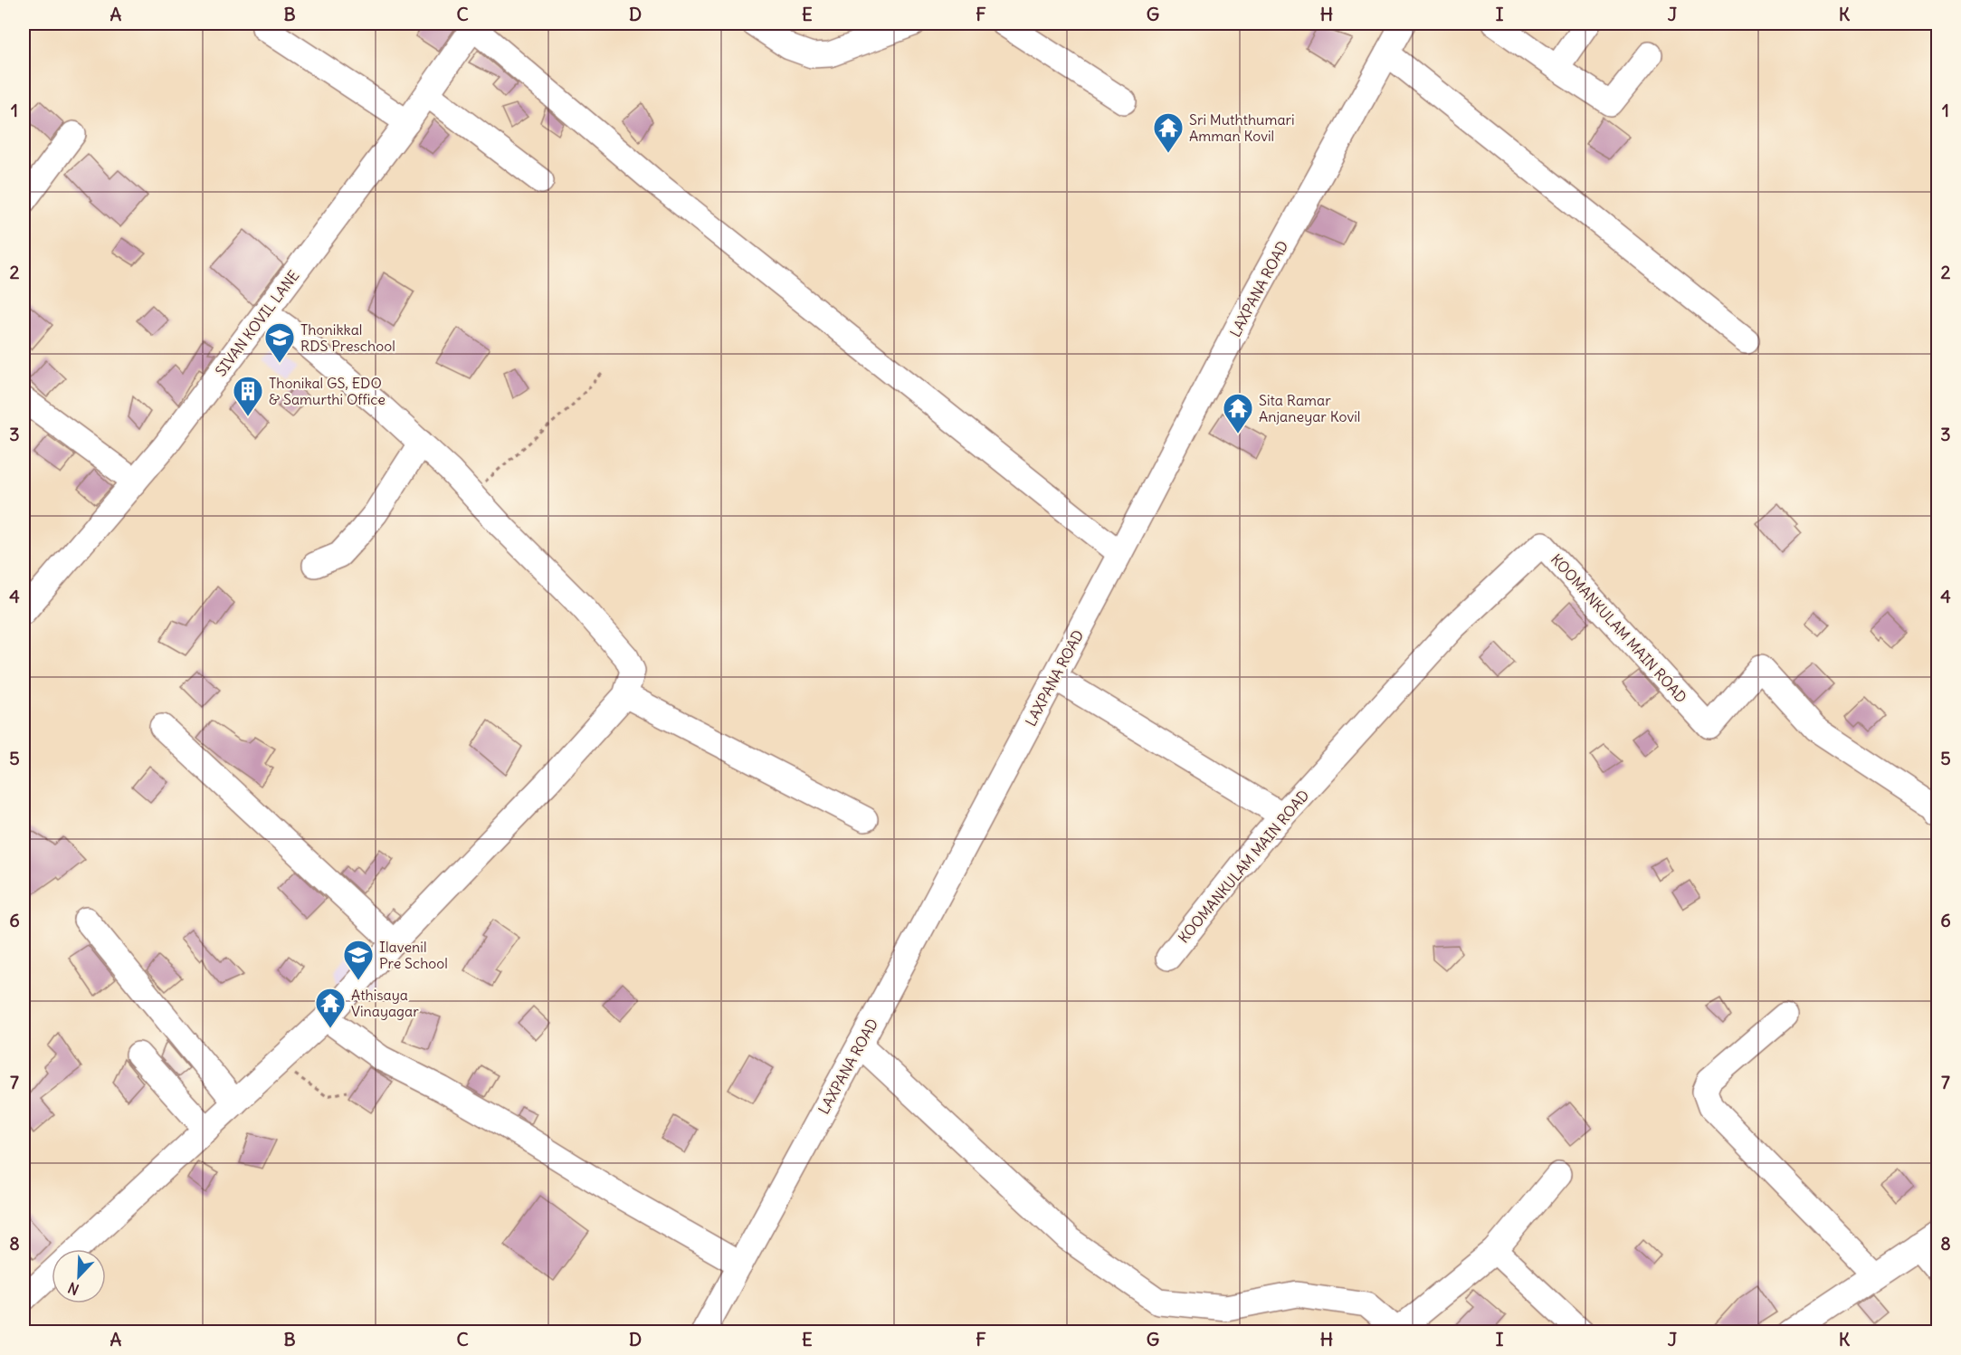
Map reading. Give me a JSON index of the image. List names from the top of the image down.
{
  "streets": {
    "street": ["LAXPANA ROAD", "SIVAN KOVIL LANE", "KOOMANKULAM MAIN ROAD"]
  },
  "places": {
    "temple": ["Sri Muththumari Amman Kovil", "Sita Ramar Anjaneyar Kovil", "Athisaya Vinayagar"],
    "school or university": ["Thonikkal RDS Preschool", "Ilavenil Pre School"],
    "building": ["Thonikal GS, EDO & Samurthi Office"]
  },
  "north": "bottom left",
  "grid": {
    "columns": [
      "A",
      "B",
      "C",
      "D",
      "E",
      "F",
      "G",
      "H",
      "I",
      "J",
      "K"
    ],
    "rows": [
      "1",
      "2",
      "3",
      "4",
      "5",
      "6",
      "7",
      "8"
    ]
  }
}
